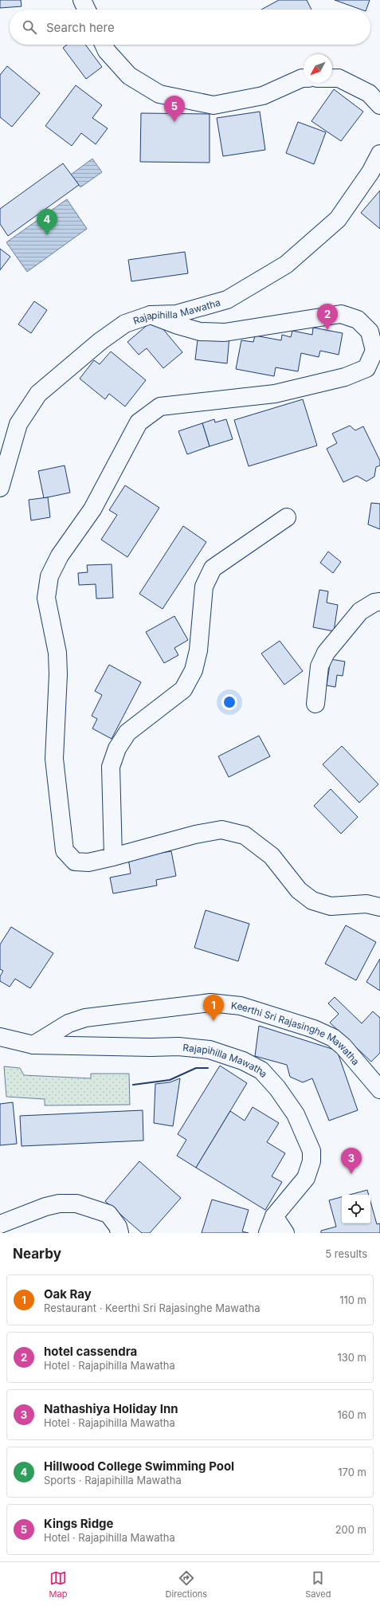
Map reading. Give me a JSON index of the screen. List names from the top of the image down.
{
  "streets": {
    "street": ["Rajapihilla Mawatha", "Keerthi Sri Rajasinghe Mawatha"]
  },
  "crossings": [
    ["Rajapihilla Mawatha", "Keerthi Sri Rajasinghe Mawatha"]
  ],
  "north": "bottom left",
  "page": {
    "search": "Search here",
    "pins": [
      "5",
      "4",
      "2",
      "1",
      "3"
    ],
    "heading": ["Nearby", "5 results"],
    "list": [
      {
        "mark": "1",
        "name": "Oak Ray",
        "note": "Restaurant · Keerthi Sri Rajasinghe Mawatha",
        "value": "110 m"
      },
      {
        "mark": "2",
        "name": "hotel cassendra",
        "note": "Hotel · Rajapihilla Mawatha",
        "value": "130 m"
      },
      {
        "mark": "3",
        "name": "Nathashiya Holiday Inn",
        "note": "Hotel · Rajapihilla Mawatha",
        "value": "160 m"
      },
      {
        "mark": "4",
        "name": "Hillwood College Swimming Pool",
        "note": "Sports · Rajapihilla Mawatha",
        "value": "170 m"
      },
      {
        "mark": "5",
        "name": "Kings Ridge",
        "note": "Hotel · Rajapihilla Mawatha",
        "value": "200 m"
      }
    ],
    "nav": ["Map", "Directions", "Saved"]
  }
}
